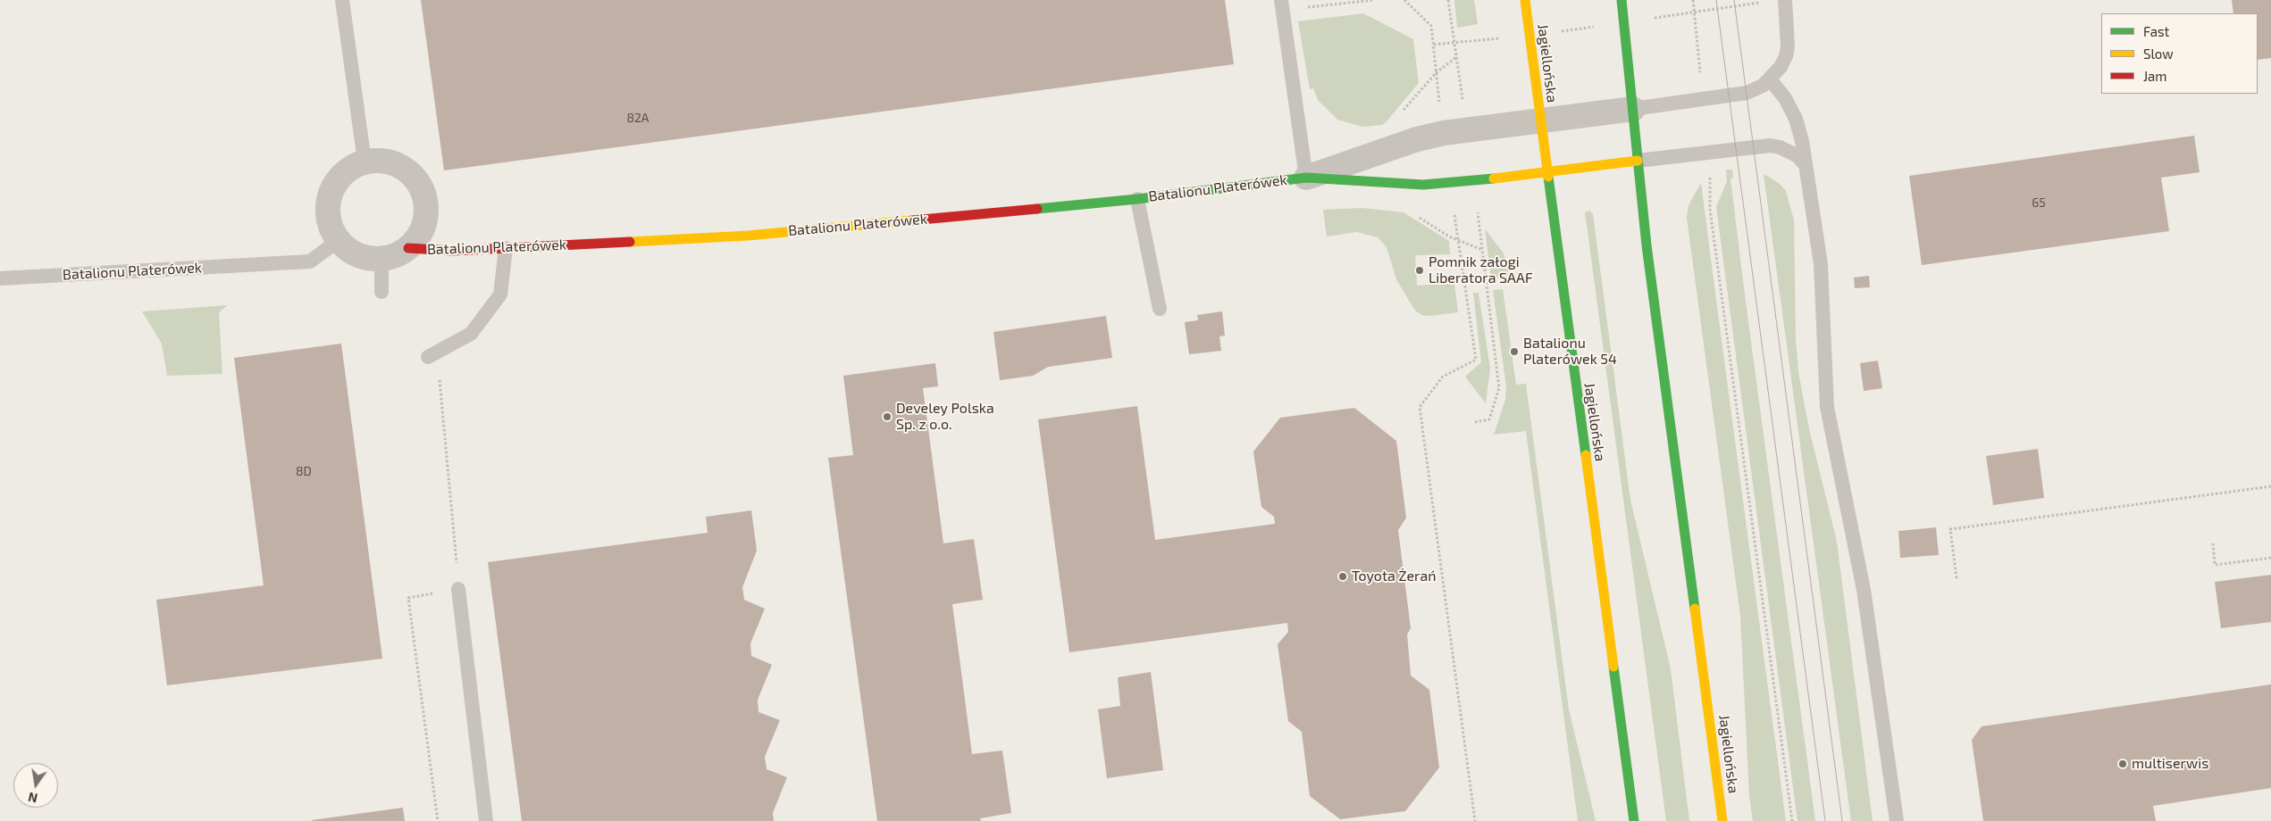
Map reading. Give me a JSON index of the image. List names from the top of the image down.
{
  "streets": {
    "main road": ["Jagiellońska", "Batalionu Platerówek"]
  },
  "crossings": [
    ["Jagiellońska", "Batalionu Platerówek"]
  ],
  "places": [
    "Pomnik załogi Liberatora SAAF",
    "Batalionu Platerówek 54",
    "Develey Polska Sp. z o.o.",
    "Toyota Żerań",
    "multiserwis"
  ],
  "house_numbers": ["82A", "65", "8D"],
  "legend": ["Fast", "Slow", "Jam"],
  "north": "bottom"
}
